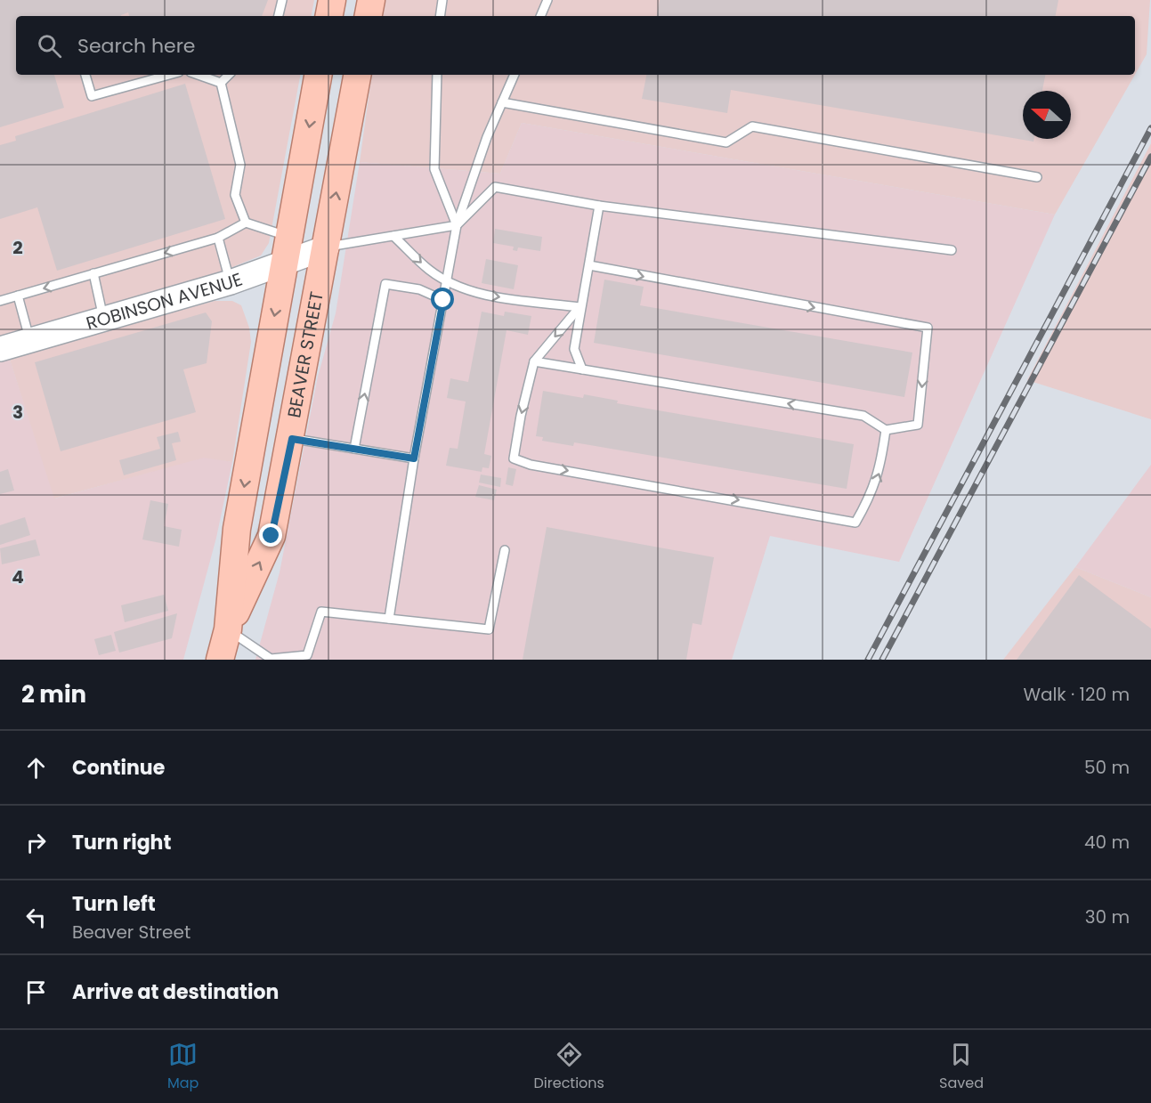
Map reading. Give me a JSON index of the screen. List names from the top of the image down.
{
  "streets": {
    "main road": ["BEAVER STREET"],
    "street": ["ROBINSON AVENUE"]
  },
  "crossings": [
    ["ROBINSON AVENUE", "BEAVER STREET"]
  ],
  "north": "left",
  "page": {
    "search": "Search here",
    "heading": ["2 min", "Walk · 120 m"],
    "list": [
      ["Continue", "50 m"],
      ["Turn right", "40 m"],
      ["Turn left", "Beaver Street", "30 m"],
      "Arrive at destination"
    ],
    "nav": ["Map", "Directions", "Saved"]
  },
  "grid": {
    "rows": ["2", "3", "4"]
  }
}
